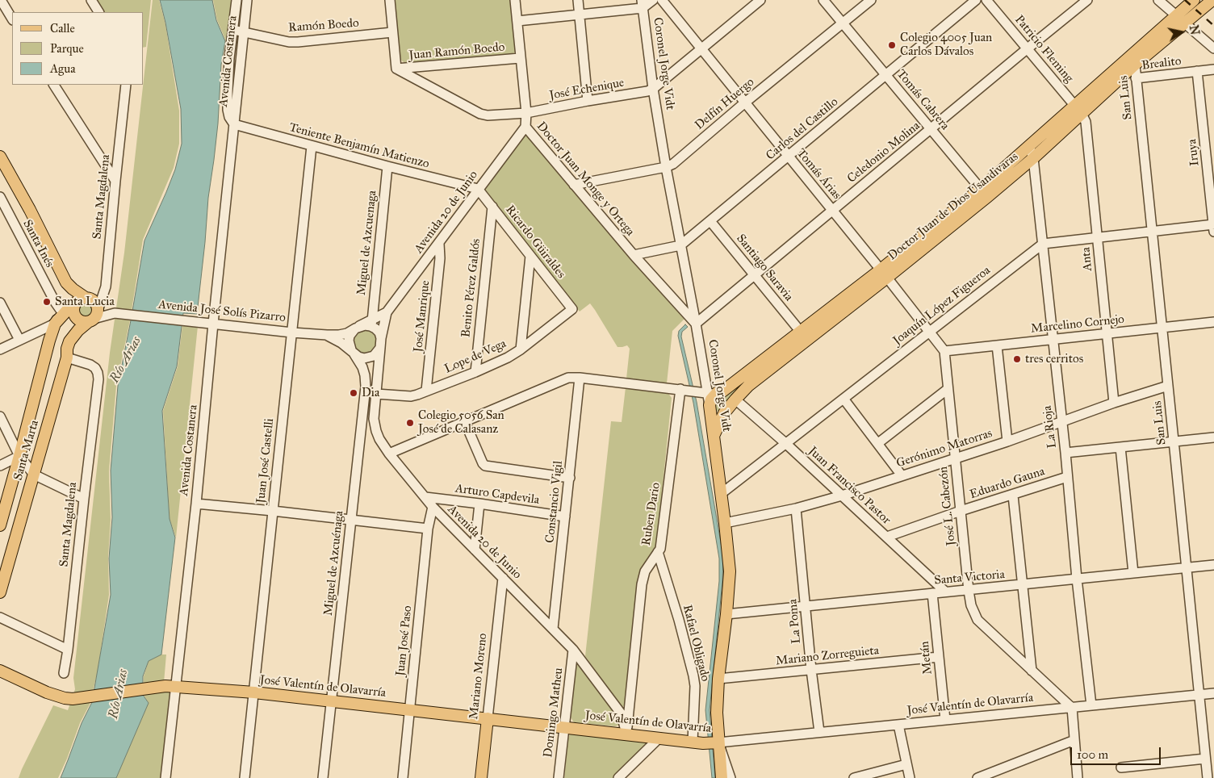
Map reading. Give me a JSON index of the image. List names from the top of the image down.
{
  "streets": {
    "main road": [
      "Coronel Jorge Vidt",
      "Doctor Juan de Dios Usandivaras",
      "Avenida José Solís Pizarro",
      "Santa Marta",
      "Mariano Moreno",
      "José Valentín de Olavarría"
    ],
    "street": [
      "Ramón Boedo",
      "Patricio Fleming",
      "Juan Ramón Boedo",
      "Avenida Costanera",
      "Brealito",
      "José Echenique",
      "San Luis",
      "Tomás Cabrera",
      "Delfín Huergo",
      "Carlos del Castillo",
      "Teniente Benjamín Matienzo",
      "Celedonio Molina",
      "Iruya",
      "Tomás Árias",
      "Doctor Juan Monge y Ortega",
      "Santa Magdalena",
      "Avenida 20 de Junio",
      "Ricardo Güiraldes",
      "Miguel de Azcuenaga",
      "Santa Inés",
      "Anta",
      "Santiago Saravia",
      "Benito Pérez Galdós",
      "Joaquín López Figueroa",
      "José Manrique",
      "Marcelino Cornejo",
      "Lope de Vega",
      "La Rioja",
      "Gerónimo Matorras",
      "Juan José Castelli",
      "Eduardo Gauna",
      "Juan Francisco Pastor",
      "Arturo Capdevila",
      "Constancio Vigil",
      "José L. Cabezón",
      "Ruben Dario",
      "Miguel de Azcuénaga",
      "Santa Victoria",
      "La Poma",
      "Juan José Paso",
      "Rafael Obligado",
      "Mariano Zorreguieta",
      "Metán",
      "Domingo Matheu"
    ]
  },
  "crossings": [
    ["Ramón Boedo", "Avenida Costanera"],
    ["Patricio Fleming", "Celedonio Molina"],
    ["Patricio Fleming", "Doctor Juan de Dios Usandivaras"],
    ["Patricio Fleming", "Anta"],
    ["Juan Ramón Boedo", "José Echenique"],
    ["Juan Ramón Boedo", "Doctor Juan Monge y Ortega"],
    ["Avenida Costanera", "Teniente Benjamín Matienzo"],
    ["Avenida Costanera", "Avenida José Solís Pizarro"],
    ["Avenida Costanera", "José Valentín de Olavarría"],
    ["Coronel Jorge Vidt", "José Echenique"],
    ["Coronel Jorge Vidt", "Delfín Huergo"],
    ["Coronel Jorge Vidt", "Carlos del Castillo"],
    ["Coronel Jorge Vidt", "Celedonio Molina"],
    ["Coronel Jorge Vidt", "Doctor Juan Monge y Ortega"],
    ["Coronel Jorge Vidt", "Doctor Juan de Dios Usandivaras"],
    ["Coronel Jorge Vidt", "Joaquín López Figueroa"],
    ["Coronel Jorge Vidt", "Gerónimo Matorras"],
    ["Coronel Jorge Vidt", "Santa Victoria"],
    ["Coronel Jorge Vidt", "Mariano Zorreguieta"],
    ["Coronel Jorge Vidt", "José Valentín de Olavarría"],
    ["Brealito", "San Luis"],
    ["Brealito", "Iruya"],
    ["José Echenique", "Tomás Árias"],
    ["José Echenique", "Doctor Juan Monge y Ortega"],
    ["San Luis", "Doctor Juan de Dios Usandivaras"],
    ["San Luis", "Marcelino Cornejo"],
    ["San Luis", "Gerónimo Matorras"],
    ["San Luis", "Santa Victoria"],
    ["San Luis", "José Valentín de Olavarría"],
    ["Tomás Cabrera", "Delfín Huergo"],
    ["Tomás Cabrera", "Carlos del Castillo"],
    ["Tomás Cabrera", "Celedonio Molina"],
    ["Tomás Cabrera", "Doctor Juan de Dios Usandivaras"],
    ["Delfín Huergo", "Tomás Árias"],
    ["Delfín Huergo", "Doctor Juan Monge y Ortega"],
    ["Carlos del Castillo", "Tomás Árias"],
    ["Carlos del Castillo", "Doctor Juan Monge y Ortega"],
    ["Carlos del Castillo", "Santiago Saravia"],
    ["Teniente Benjamín Matienzo", "Avenida 20 de Junio"],
    ["Teniente Benjamín Matienzo", "Ricardo Güiraldes"],
    ["Teniente Benjamín Matienzo", "Miguel de Azcuenaga"],
    ["Teniente Benjamín Matienzo", "Juan José Castelli"],
    ["Celedonio Molina", "Tomás Árias"],
    ["Celedonio Molina", "Doctor Juan Monge y Ortega"],
    ["Celedonio Molina", "Santiago Saravia"],
    ["Tomás Árias", "Doctor Juan de Dios Usandivaras"],
    ["Doctor Juan Monge y Ortega", "Avenida 20 de Junio"],
    ["Santa Magdalena", "Santa Inés"],
    ["Santa Magdalena", "Avenida José Solís Pizarro"],
    ["Santa Magdalena", "Santa Marta"],
    ["Doctor Juan de Dios Usandivaras", "Anta"],
    ["Doctor Juan de Dios Usandivaras", "Santiago Saravia"],
    ["Doctor Juan de Dios Usandivaras", "La Rioja"],
    ["Doctor Juan de Dios Usandivaras", "Juan Francisco Pastor"],
    ["Avenida 20 de Junio", "Ricardo Güiraldes"],
    ["Avenida 20 de Junio", "Miguel de Azcuenaga"],
    ["Avenida 20 de Junio", "Avenida José Solís Pizarro"],
    ["Avenida 20 de Junio", "José Manrique"],
    ["Avenida 20 de Junio", "Lope de Vega"],
    ["Avenida 20 de Junio", "Arturo Capdevila"],
    ["Avenida 20 de Junio", "Constancio Vigil"],
    ["Avenida 20 de Junio", "Ruben Dario"],
    ["Avenida 20 de Junio", "Miguel de Azcuénaga"],
    ["Avenida 20 de Junio", "Juan José Paso"],
    ["Avenida 20 de Junio", "Mariano Moreno"],
    ["Avenida 20 de Junio", "José Valentín de Olavarría"],
    ["Avenida 20 de Junio", "Domingo Matheu"],
    ["Ricardo Güiraldes", "Benito Pérez Galdós"],
    ["Ricardo Güiraldes", "Lope de Vega"],
    ["Santa Inés", "Avenida José Solís Pizarro"],
    ["Santa Inés", "Santa Marta"],
    ["Anta", "Marcelino Cornejo"],
    ["Anta", "Gerónimo Matorras"],
    ["Benito Pérez Galdós", "Lope de Vega"],
    ["Joaquín López Figueroa", "La Rioja"],
    ["Joaquín López Figueroa", "Juan Francisco Pastor"],
    ["Avenida José Solís Pizarro", "Santa Marta"],
    ["Avenida José Solís Pizarro", "Juan José Castelli"],
    ["Avenida José Solís Pizarro", "Miguel de Azcuénaga"],
    ["José Manrique", "Lope de Vega"],
    ["Marcelino Cornejo", "La Rioja"],
    ["Marcelino Cornejo", "José L. Cabezón"],
    ["La Rioja", "Gerónimo Matorras"],
    ["La Rioja", "Eduardo Gauna"],
    ["La Rioja", "Santa Victoria"],
    ["La Rioja", "José Valentín de Olavarría"],
    ["Gerónimo Matorras", "Juan Francisco Pastor"],
    ["Gerónimo Matorras", "José L. Cabezón"],
    ["Gerónimo Matorras", "La Poma"],
    ["Juan José Castelli", "José Valentín de Olavarría"],
    ["Eduardo Gauna", "Juan Francisco Pastor"],
    ["Eduardo Gauna", "José L. Cabezón"],
    ["Juan Francisco Pastor", "Santa Victoria"],
    ["Arturo Capdevila", "Constancio Vigil"],
    ["José L. Cabezón", "Santa Victoria"],
    ["Ruben Dario", "Rafael Obligado"],
    ["Ruben Dario", "José Valentín de Olavarría"],
    ["Miguel de Azcuénaga", "José Valentín de Olavarría"],
    ["Santa Victoria", "La Poma"],
    ["Santa Victoria", "Metán"],
    ["La Poma", "Mariano Zorreguieta"],
    ["La Poma", "José Valentín de Olavarría"],
    ["Juan José Paso", "José Valentín de Olavarría"],
    ["Rafael Obligado", "José Valentín de Olavarría"],
    ["Mariano Zorreguieta", "Metán"],
    ["Metán", "José Valentín de Olavarría"],
    ["Mariano Moreno", "José Valentín de Olavarría"],
    ["José Valentín de Olavarría", "Domingo Matheu"]
  ],
  "water": ["Río Arias"],
  "places": [
    "Colegio 4005 Juan Carlos Dávalos",
    "Santa Lucia",
    "tres cerritos",
    "Dia",
    "Colegio 5056 San José de Calasanz"
  ],
  "legend": ["Calle", "Parque", "Agua"],
  "scale_bar": "100 m",
  "north": "right"
}
